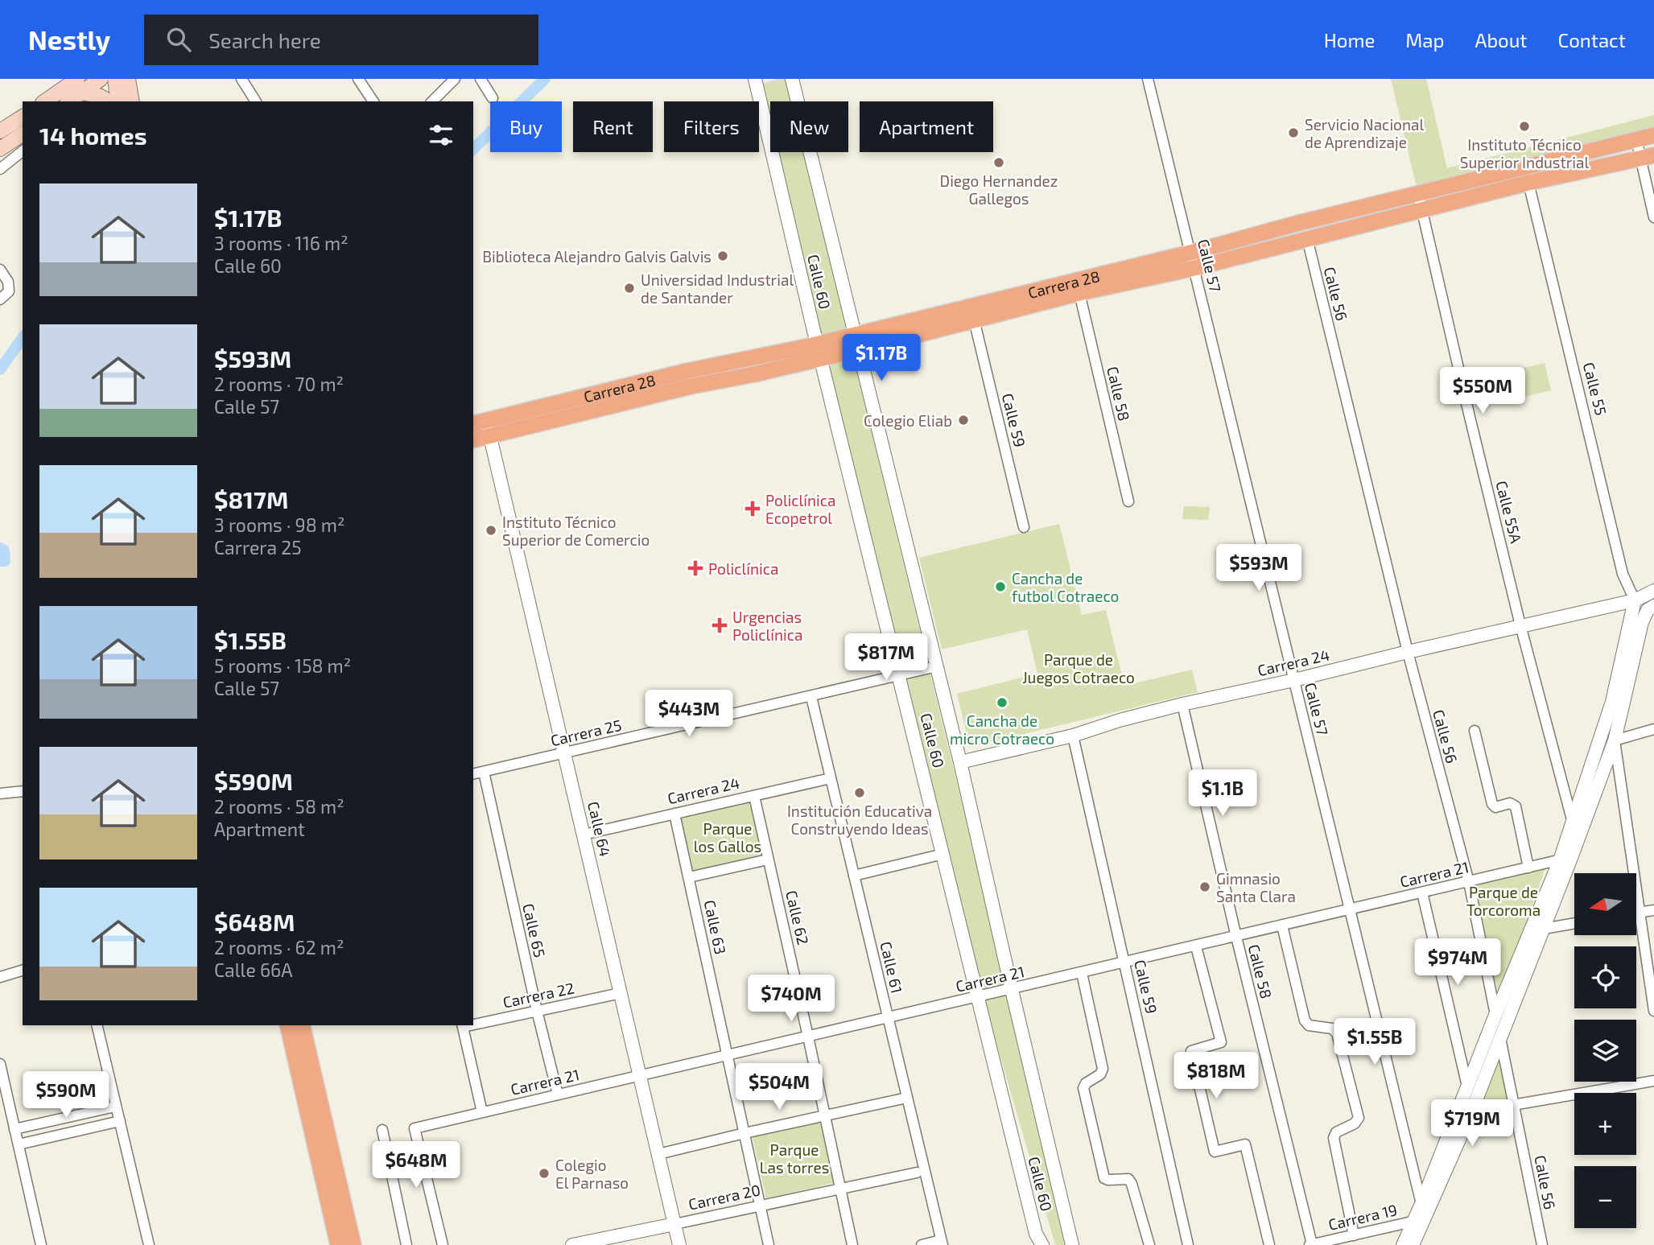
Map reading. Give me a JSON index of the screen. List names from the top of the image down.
{
  "streets": {
    "main road": ["Carrera 28"],
    "street": [
      "Calle 57",
      "Calle 60",
      "Calle 56",
      "Calle 55",
      "Calle 58",
      "Calle 59",
      "Calle 55A",
      "Carrera 24",
      "Carrera 25",
      "Calle 64",
      "Carrera 21",
      "Calle 62",
      "Calle 63",
      "Calle 65",
      "Calle 61",
      "Carrera 22",
      "Carrera 20",
      "Carrera 19"
    ]
  },
  "crossings": [
    ["Calle 57", "Carrera 28"],
    ["Calle 57", "Carrera 24"],
    ["Calle 57", "Carrera 21"],
    ["Calle 57", "Carrera 19"],
    ["Calle 60", "Carrera 28"],
    ["Calle 60", "Carrera 24"],
    ["Calle 60", "Carrera 25"],
    ["Calle 60", "Carrera 21"],
    ["Carrera 28", "Calle 56"],
    ["Carrera 28", "Calle 55"],
    ["Carrera 28", "Calle 58"],
    ["Carrera 28", "Calle 59"],
    ["Carrera 28", "Calle 55A"],
    ["Carrera 28", "Calle 64"],
    ["Calle 56", "Carrera 24"],
    ["Calle 56", "Carrera 21"],
    ["Calle 55", "Carrera 24"],
    ["Calle 58", "Carrera 24"],
    ["Calle 58", "Carrera 21"],
    ["Calle 58", "Carrera 19"],
    ["Calle 59", "Carrera 24"],
    ["Calle 59", "Carrera 21"],
    ["Calle 55A", "Carrera 24"],
    ["Carrera 24", "Calle 64"],
    ["Carrera 24", "Calle 62"],
    ["Carrera 24", "Calle 63"],
    ["Carrera 24", "Calle 61"],
    ["Carrera 25", "Calle 64"],
    ["Carrera 25", "Calle 65"],
    ["Carrera 25", "Calle 61"],
    ["Calle 64", "Carrera 21"],
    ["Calle 64", "Carrera 22"],
    ["Calle 64", "Carrera 20"],
    ["Carrera 21", "Calle 62"],
    ["Carrera 21", "Calle 63"],
    ["Carrera 21", "Calle 65"],
    ["Carrera 21", "Calle 61"],
    ["Calle 62", "Carrera 20"],
    ["Calle 63", "Carrera 20"],
    ["Calle 65", "Carrera 22"]
  ],
  "parks": [
    "Parque de Juegos Cotraeco",
    "Parque los Gallos",
    "Parque de Torcoroma",
    "Parque Las torres"
  ],
  "places": {
    "other": [
      "Instituto Técnico Superior Industrial",
      "Servicio Nacional de Aprendizaje",
      "Diego Hernandez Gallegos",
      "Biblioteca Alejandro Galvis Galvis",
      "Universidad Industrial de Santander",
      "Colegio Eliab",
      "Instituto Técnico Superior de Comercio",
      "Cancha de futbol Cotraeco",
      "Cancha de micro Cotraeco",
      "Institución Educativa Construyendo Ideas",
      "Gimnasio Santa Clara",
      "Colegio El Parnaso"
    ],
    "health": ["Policlínica Ecopetrol", "Policlínica", "Urgencias Policlínica"]
  },
  "north": "left",
  "page": {
    "header": "Nestly",
    "search": "Search here",
    "nav": [
      "Home",
      "Map",
      "About",
      "Contact"
    ],
    "chip": [
      "Buy",
      "Rent",
      "Filters",
      "New",
      "Apartment"
    ],
    "heading": "14 homes",
    "list": [
      {
        "name": "$1.17B",
        "note": "3 rooms · 116 m² · Calle 60"
      },
      {
        "name": "$593M",
        "note": "2 rooms · 70 m² · Calle 57"
      },
      {
        "name": "$817M",
        "note": "3 rooms · 98 m² · Carrera 25"
      },
      {
        "name": "$1.55B",
        "note": "5 rooms · 158 m² · Calle 57"
      },
      {
        "name": "$590M",
        "note": "2 rooms · 58 m² · Apartment"
      },
      {
        "name": "$648M",
        "note": "2 rooms · 62 m² · Calle 66A"
      }
    ],
    "price": [
      "$1.17B",
      "$550M",
      "$593M",
      "$817M",
      "$443M",
      "$1.1B",
      "$974M",
      "$740M",
      "$1.55B",
      "$818M",
      "$504M",
      "$590M",
      "$719M",
      "$648M"
    ],
    "map_buttons": ["+", "−"]
  }
}
